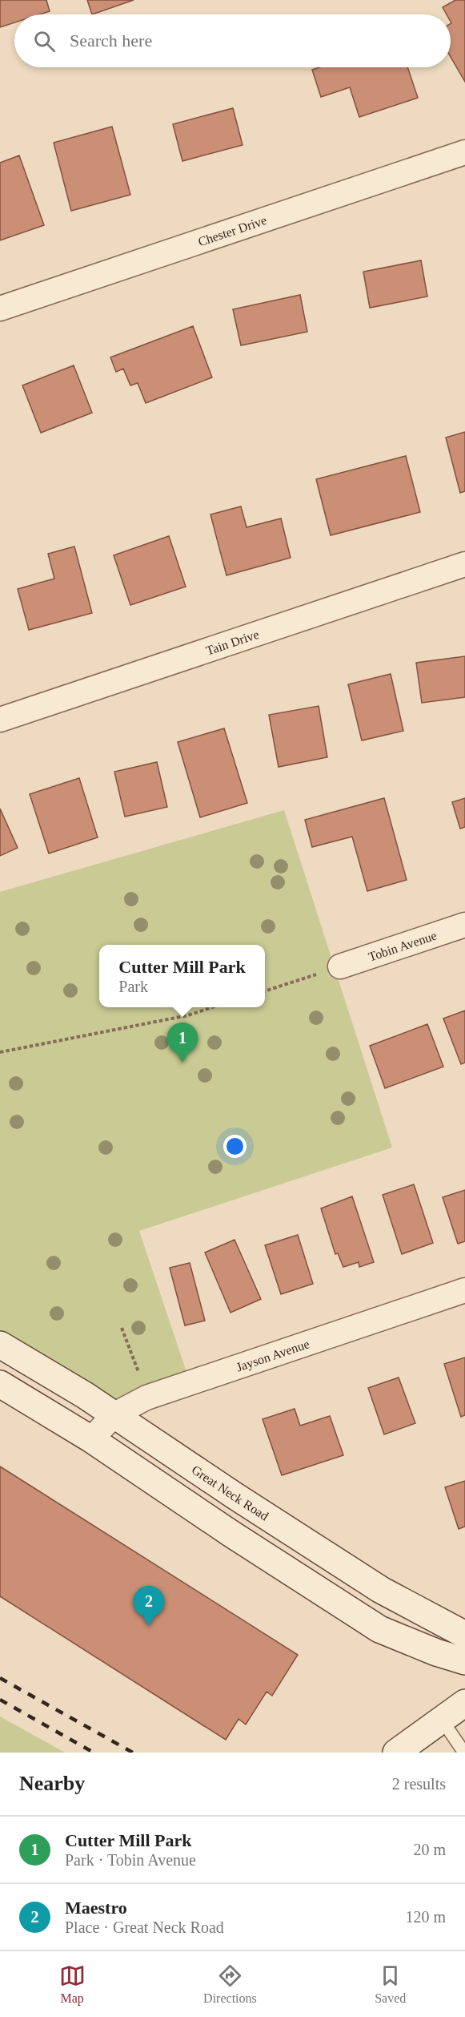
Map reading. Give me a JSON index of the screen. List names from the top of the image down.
{
  "streets": {
    "main road": ["Great Neck Road"],
    "street": [
      "Chester Drive",
      "Tain Drive",
      "Tobin Avenue",
      "Jayson Avenue"
    ]
  },
  "crossings": [
    ["Jayson Avenue", "Great Neck Road"]
  ],
  "page": {
    "search": "Search here",
    "popup": ["Cutter Mill Park", "Park"],
    "pins": ["1", "2"],
    "heading": ["Nearby", "2 results"],
    "list": [
      {
        "mark": "1",
        "name": "Cutter Mill Park",
        "note": "Park · Tobin Avenue",
        "value": "20 m"
      },
      {
        "mark": "2",
        "name": "Maestro",
        "note": "Place · Great Neck Road",
        "value": "120 m"
      }
    ],
    "nav": ["Map", "Directions", "Saved"]
  }
}
